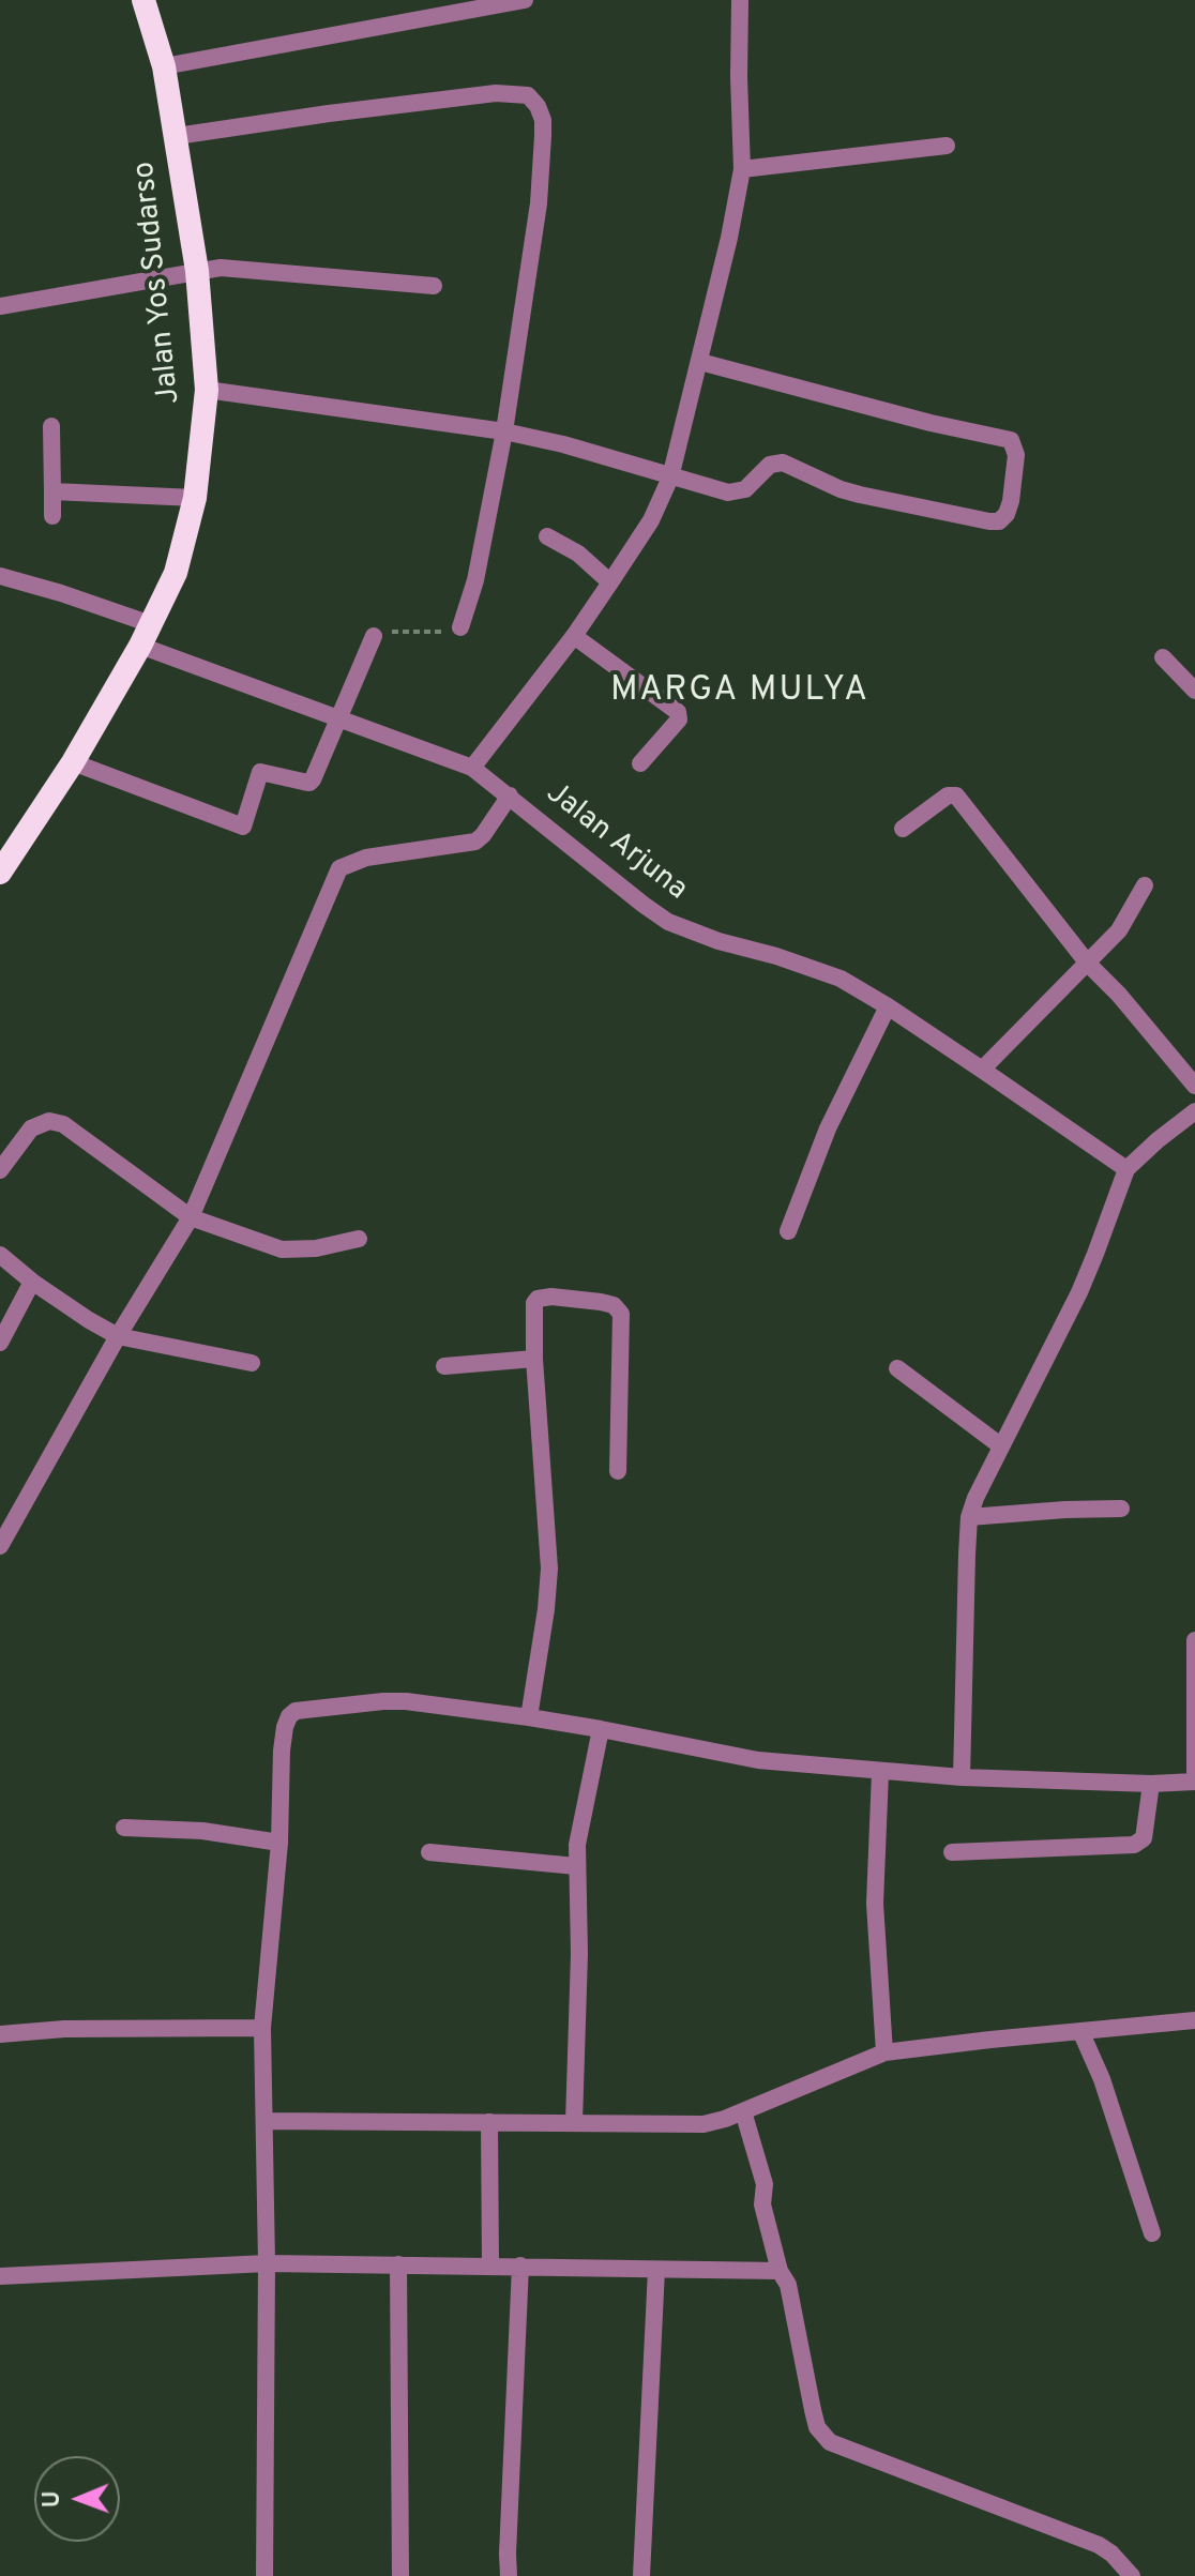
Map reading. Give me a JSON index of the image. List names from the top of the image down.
{
  "streets": {
    "highway": ["Jalan Yos Sudarso"],
    "street": ["Jalan Arjuna"]
  },
  "crossings": [
    ["Jalan Yos Sudarso", "Jalan Arjuna"]
  ],
  "districts": ["MARGA MULYA"],
  "north": "left"
}
